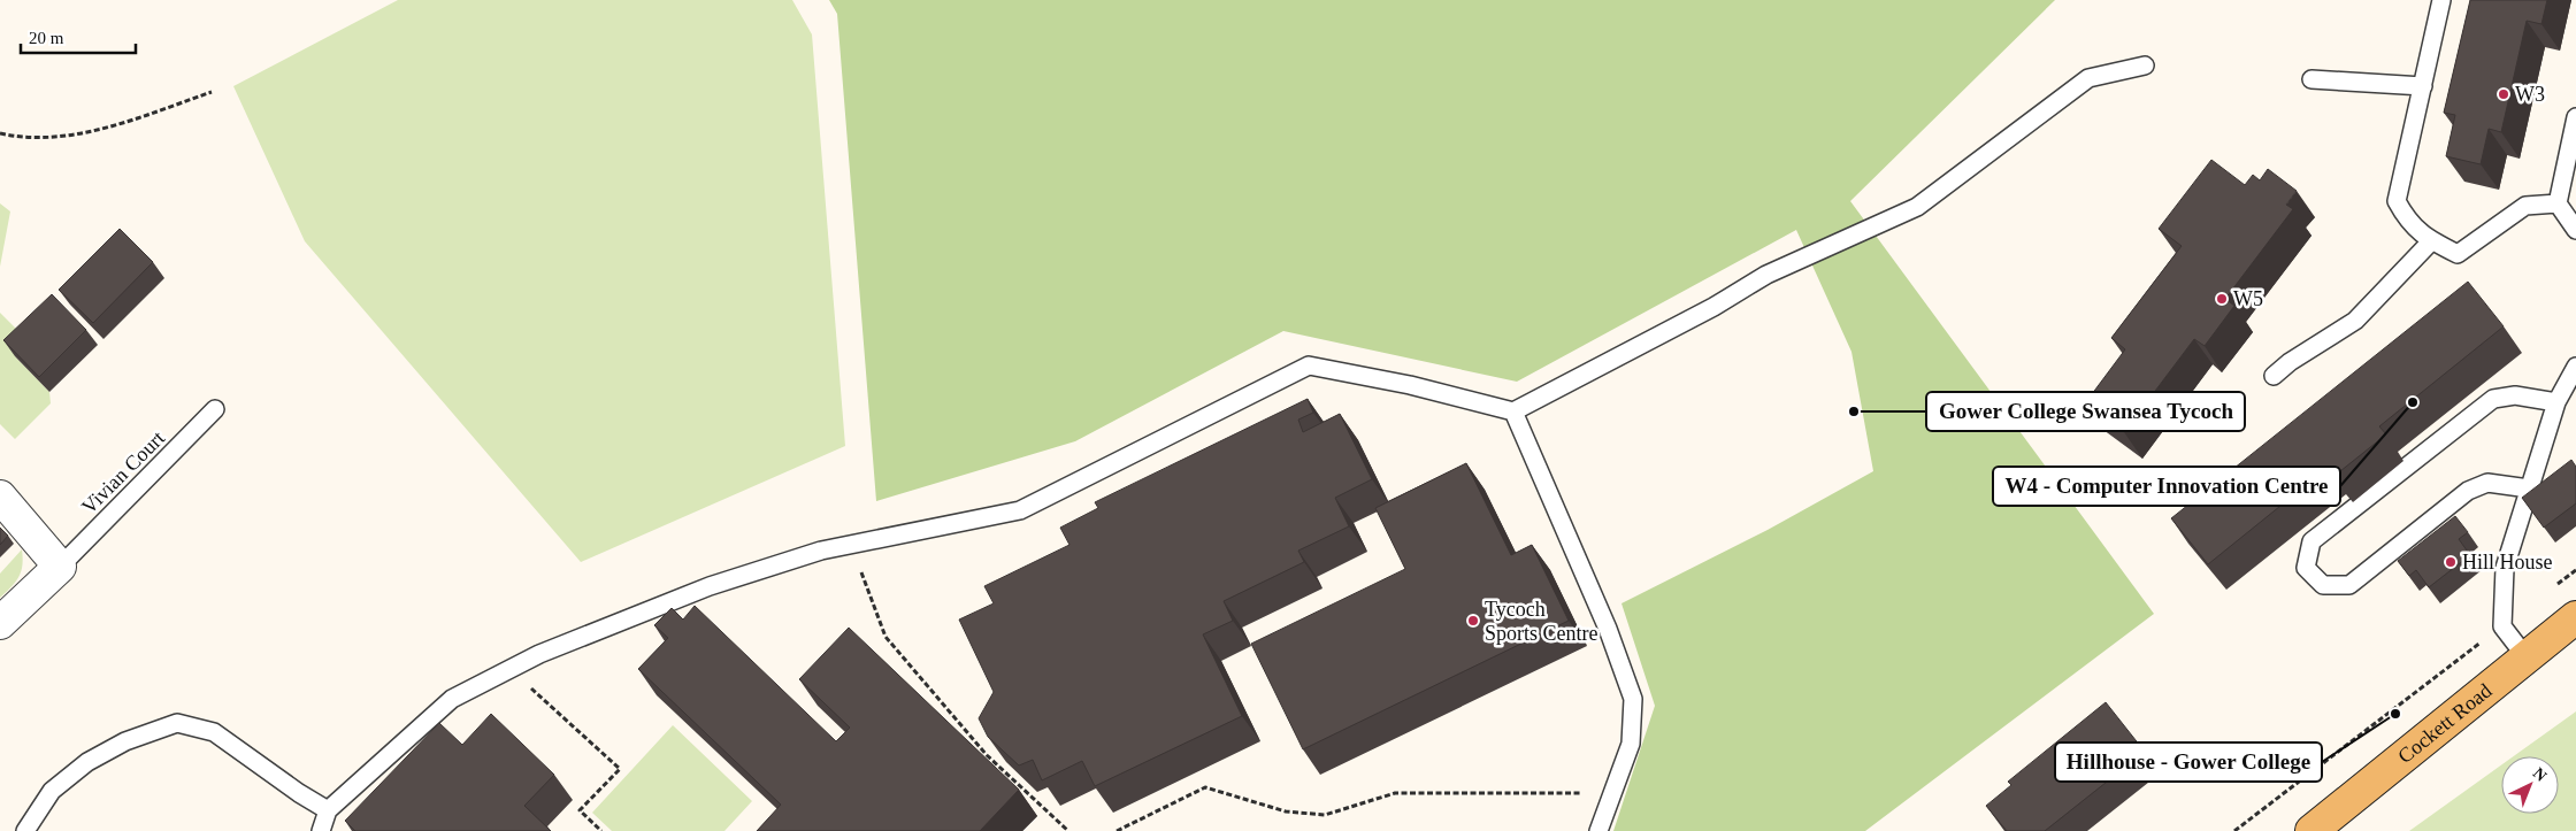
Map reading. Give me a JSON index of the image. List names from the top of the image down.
{
  "streets": {
    "main road": ["Cockett Road"],
    "lane": ["Vivian Court"]
  },
  "places": [
    "W3",
    "W5",
    "W4 - Computer Innovation Centre",
    "Gower College Swansea Tycoch",
    "Hill House",
    "Tycoch Sports Centre",
    "Hillhouse - Gower College"
  ],
  "scale_bar": "20 m",
  "north": "top right"
}
